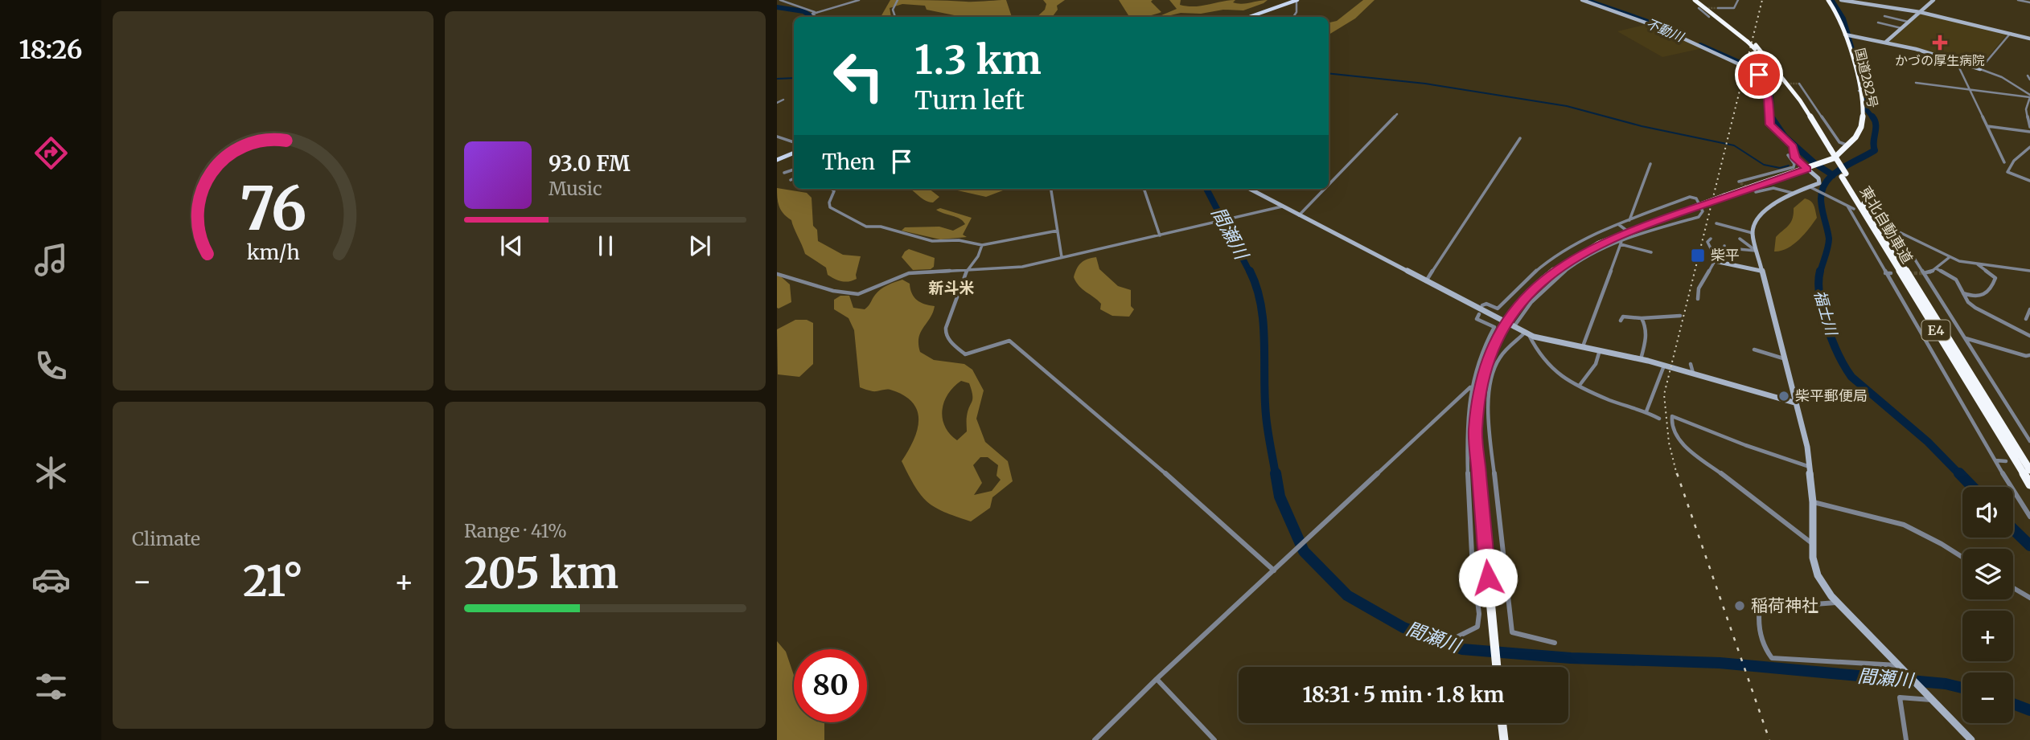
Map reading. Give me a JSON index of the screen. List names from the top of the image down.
{
  "streets": {
    "highway": ["国道282号", "東北自動車道", "E4"]
  },
  "districts": ["新斗米"],
  "water": ["不動川", "間瀬川", "福士川"],
  "places": {
    "health": ["かづの厚生病院"],
    "transit": ["柴平"],
    "other": ["柴平郵便局", "稲荷神社"]
  },
  "page": {
    "tabs": "18:26",
    "turn": ["1.3 km", "Turn left"],
    "then": "Then",
    "song": ["93.0 FM", "Music"],
    "tile": [
      "Climate",
      ["Range · 41%", "205 km"]
    ],
    "map_buttons": ["+", "−"],
    "heat": ["−", "21°", "+"],
    "limit": "80",
    "trip": "18:31 · 5 min · 1.8 km",
    "gauge": ["76", "km/h"]
  }
}
